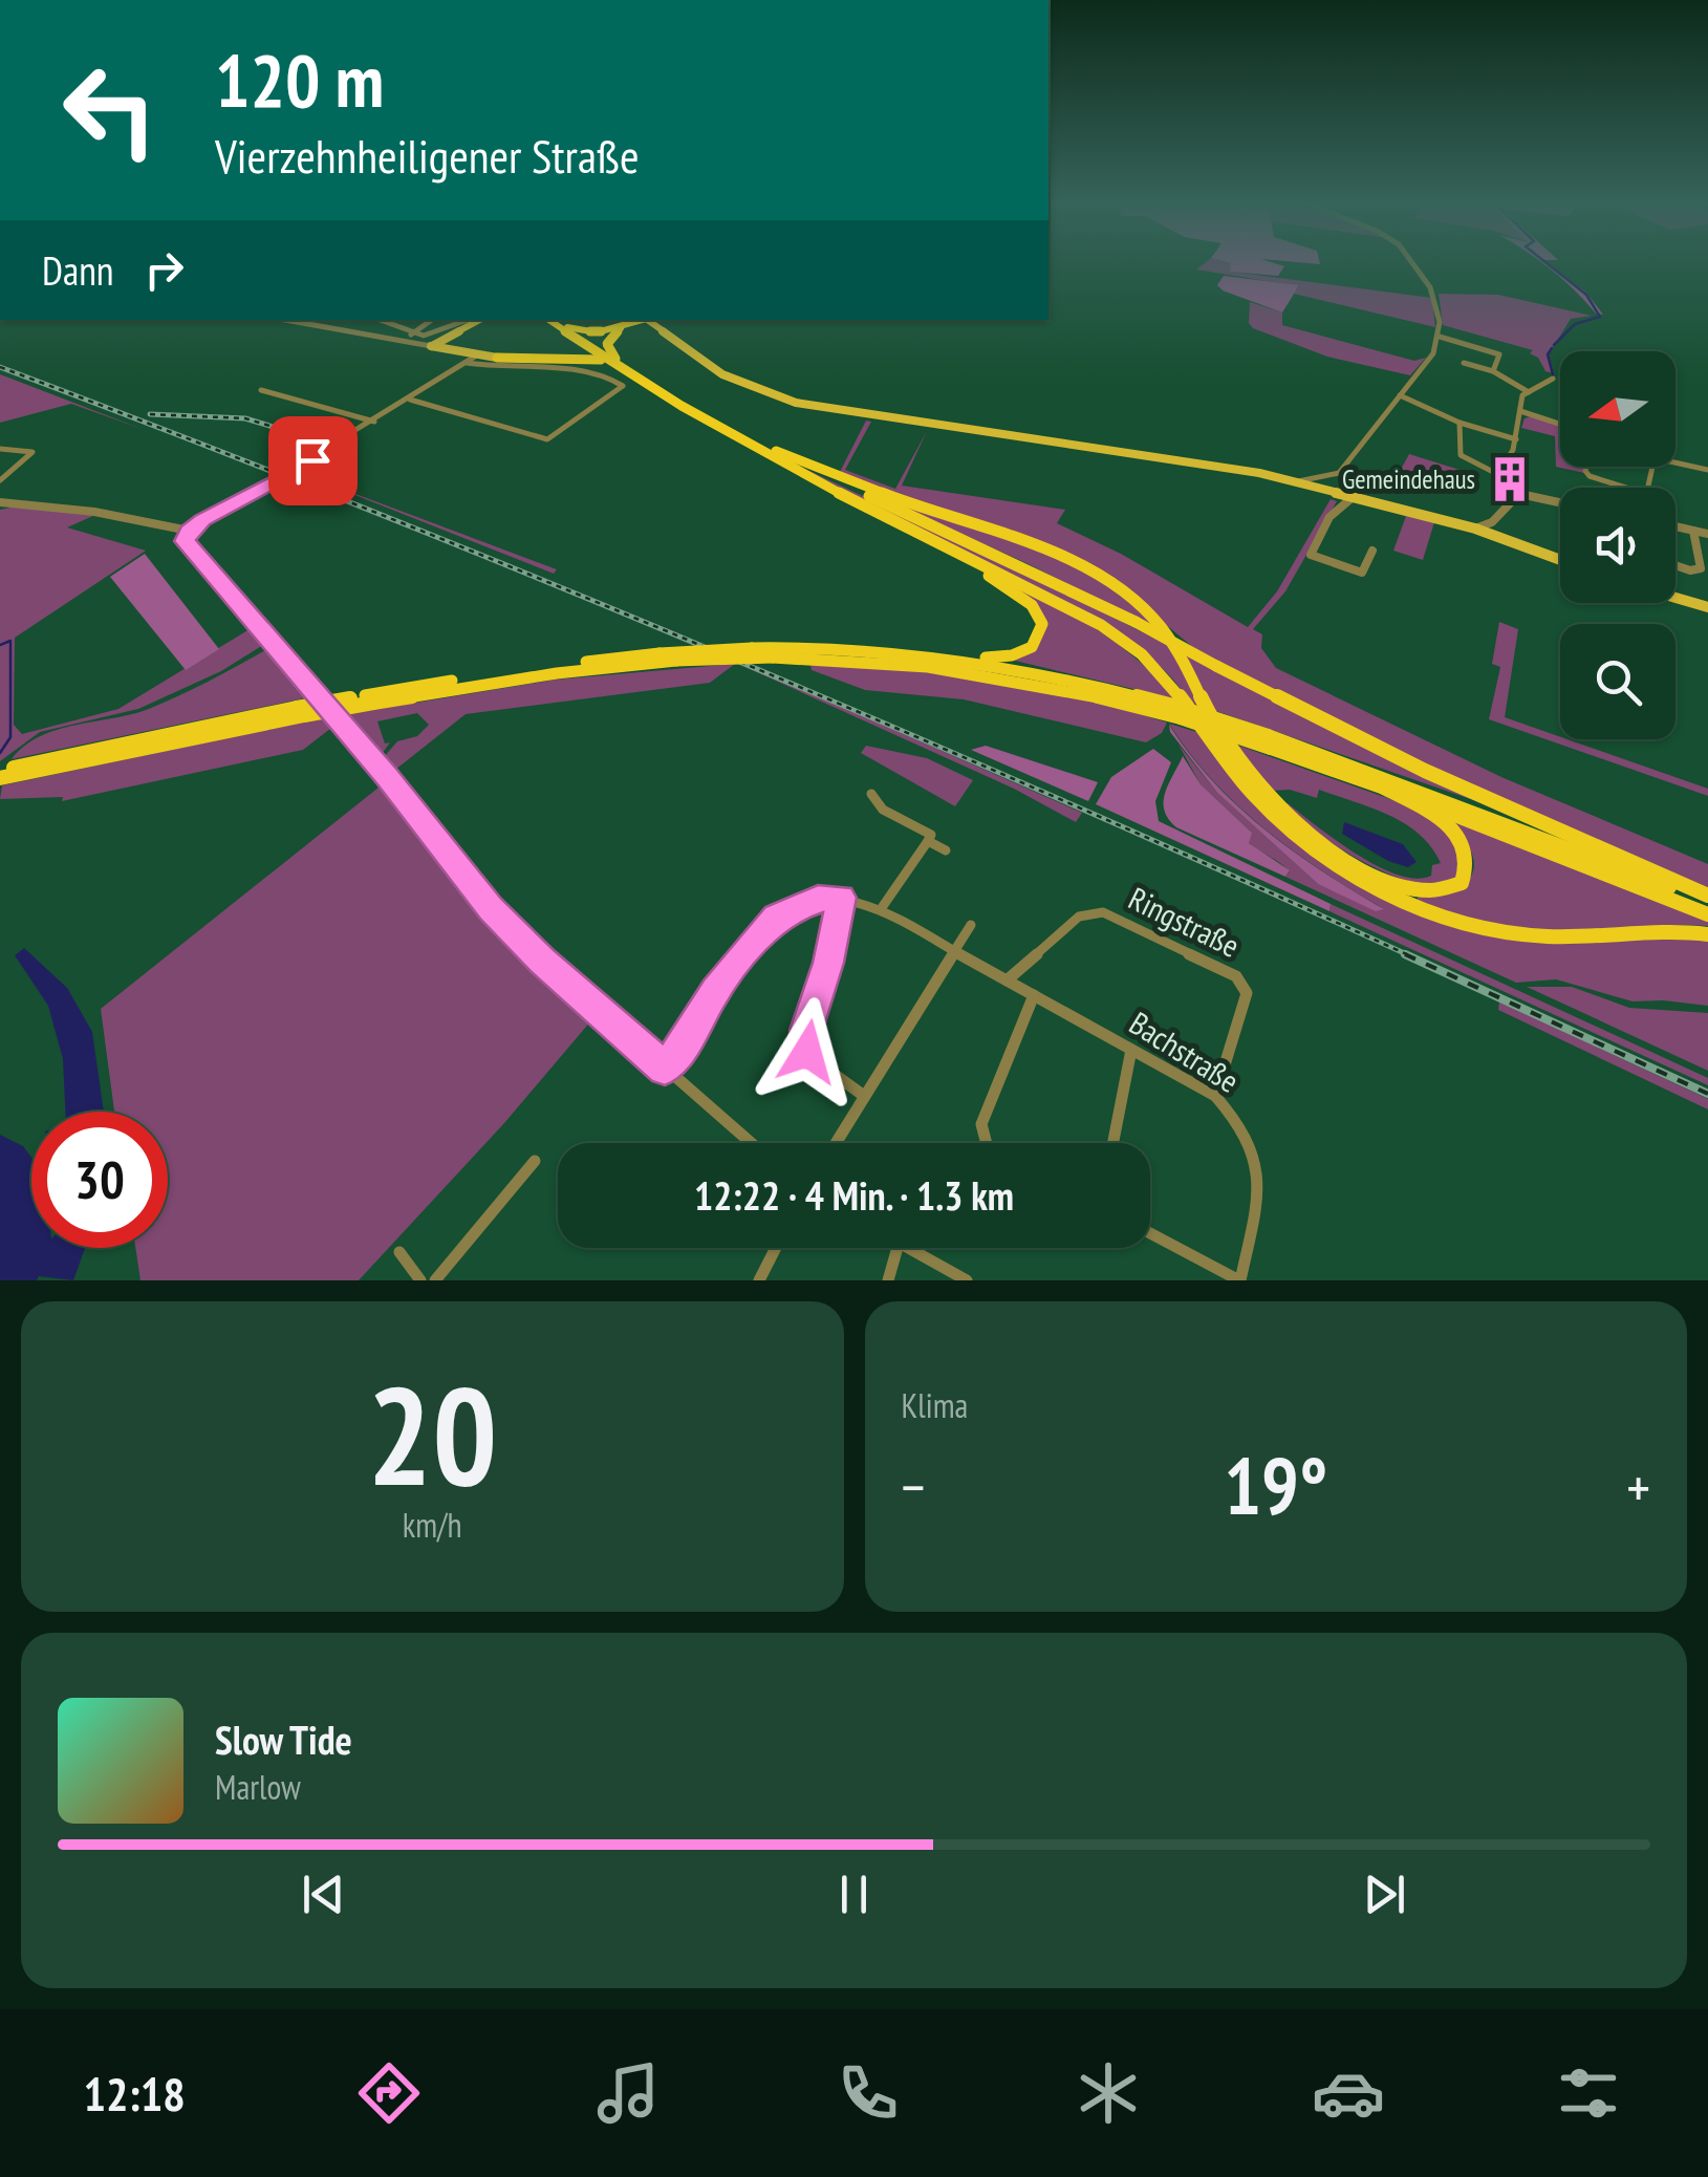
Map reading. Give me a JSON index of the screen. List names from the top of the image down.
{
  "streets": {
    "street": ["Ringstraße", "Bachstraße"]
  },
  "crossings": [
    ["Ringstraße", "Bachstraße"]
  ],
  "places": {
    "building": ["Gemeindehaus"]
  },
  "north": "left",
  "page": {
    "turn": ["120 m", "Vierzehnheiligener Straße"],
    "then": "Dann",
    "limit": "30",
    "trip": "12:22 · 4 Min. · 1.3 km",
    "tile": [
      ["20", "km/h"],
      "Klima"
    ],
    "heat": ["−", "19°", "+"],
    "song": ["Slow Tide", "Marlow"],
    "tabs": "12:18"
  }
}
